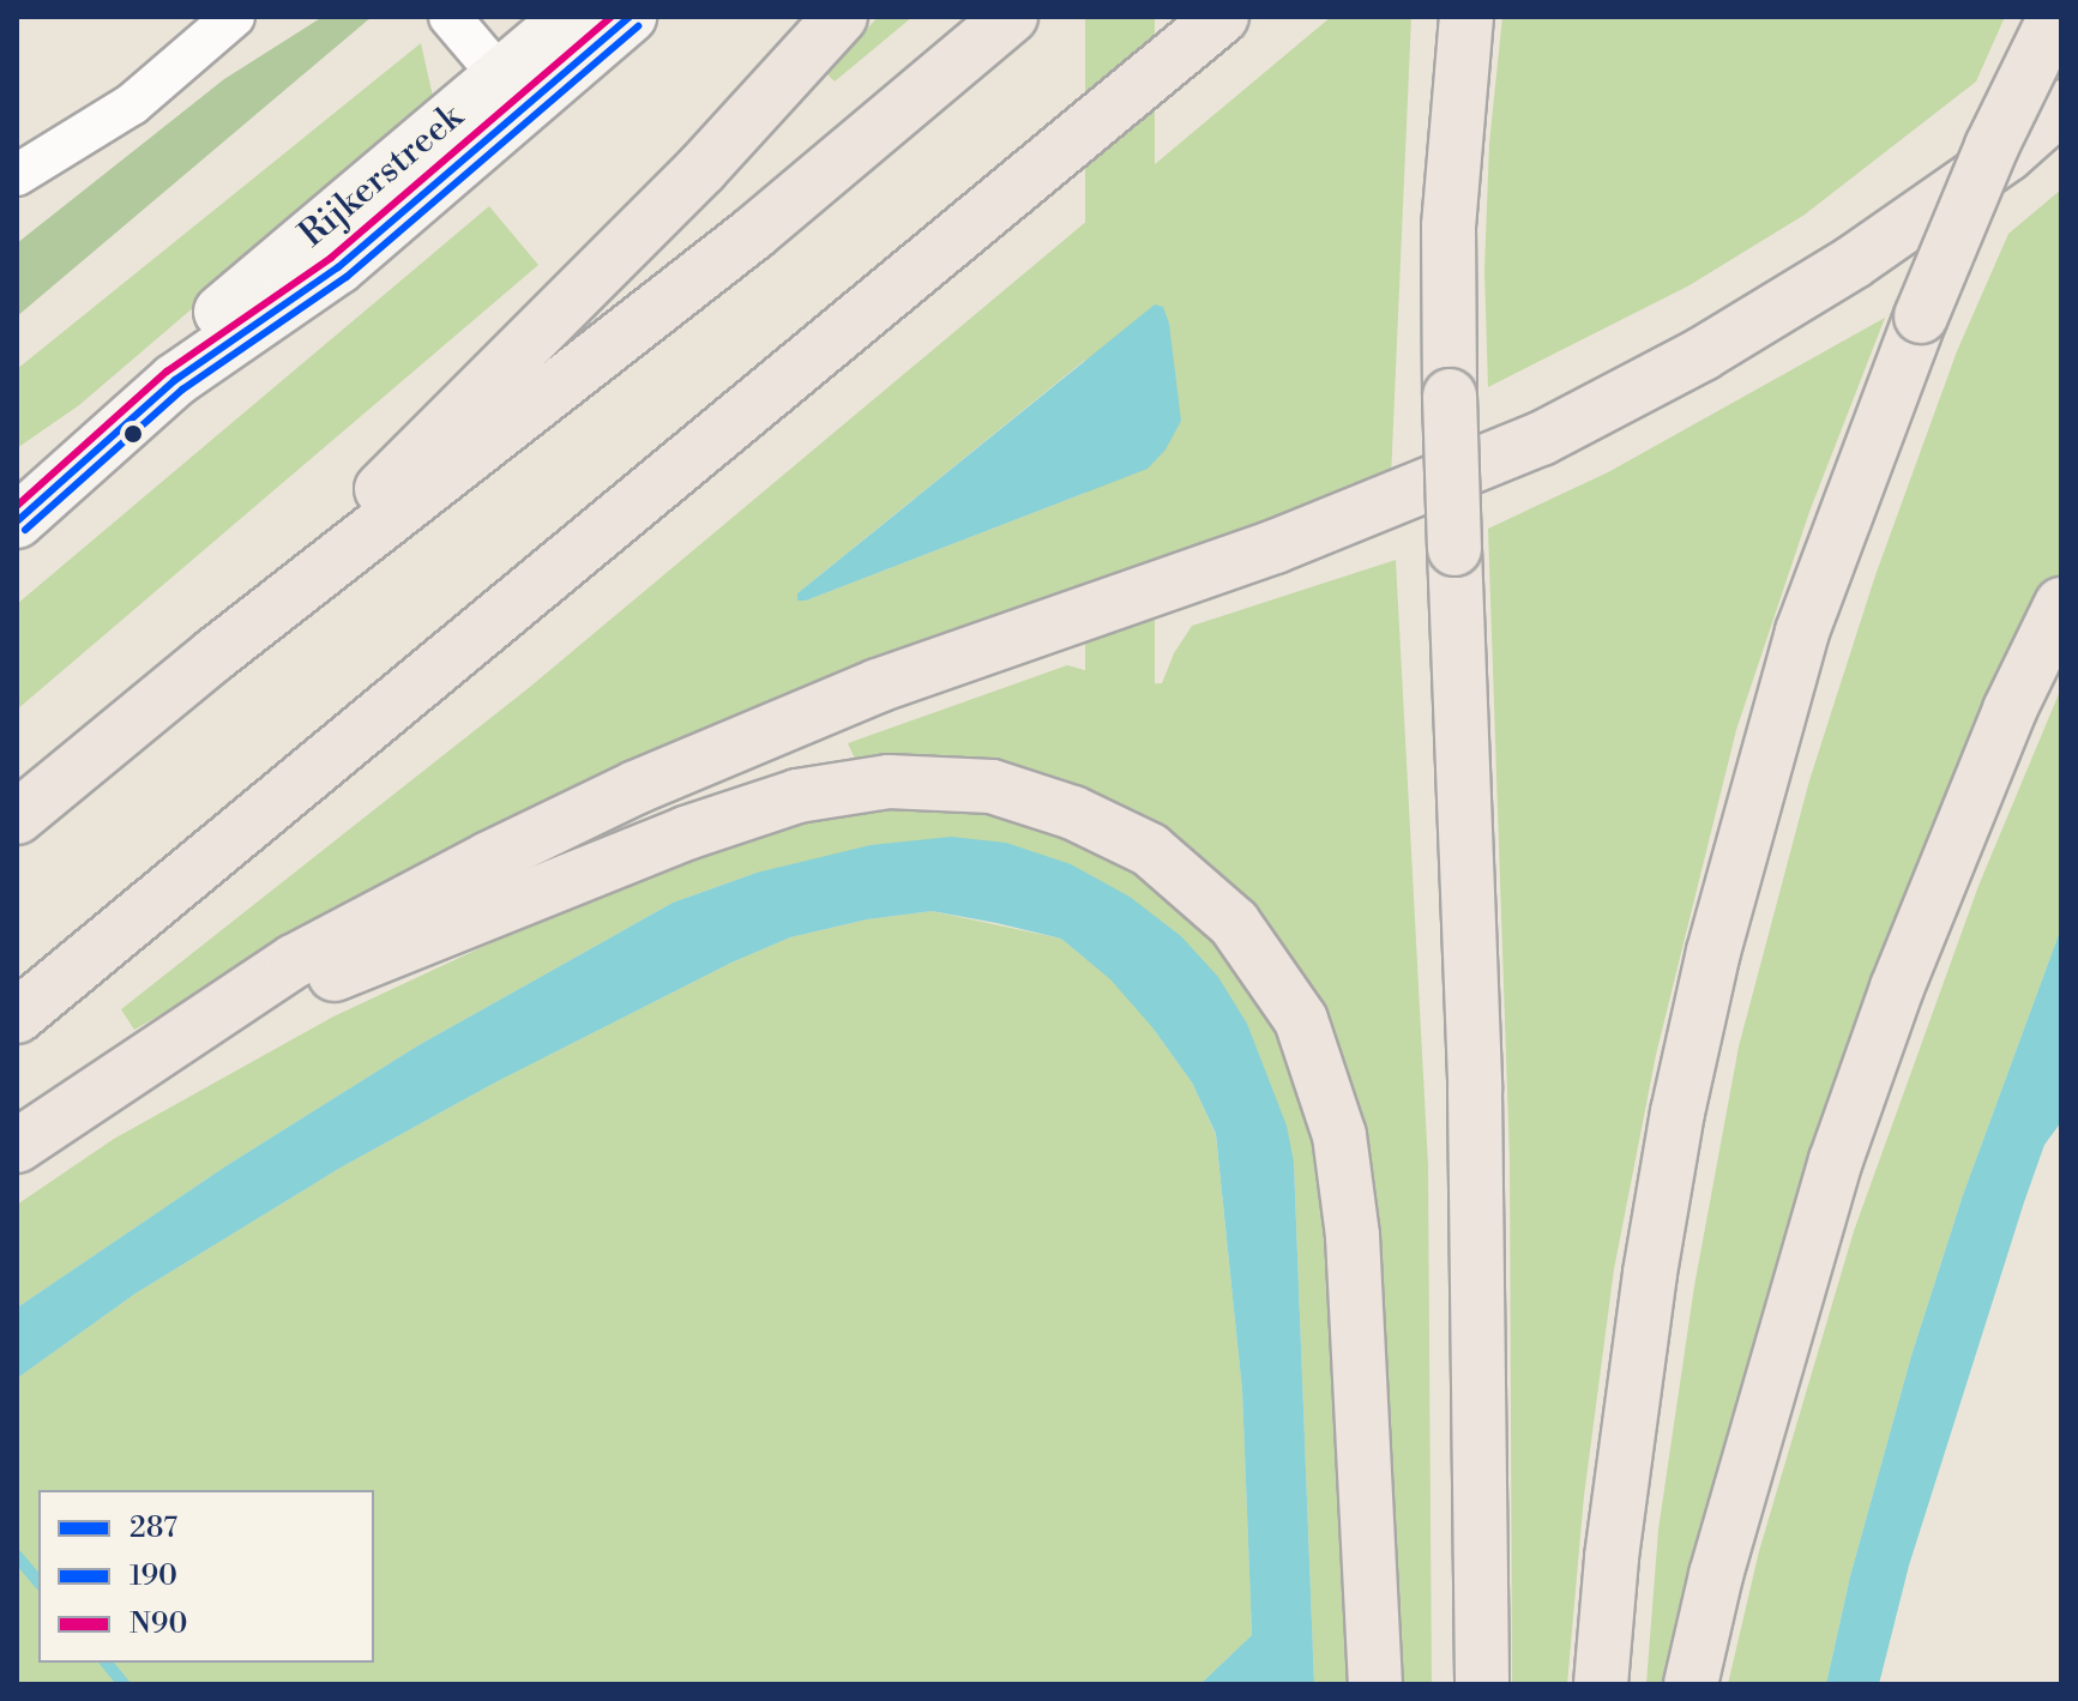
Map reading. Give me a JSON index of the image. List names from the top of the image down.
{
  "streets": {
    "street": ["Rijkerstreek"]
  },
  "lines": ["transit line 287", "transit line N90", "transit line 190"],
  "legend": ["287", "190", "N90"]
}
